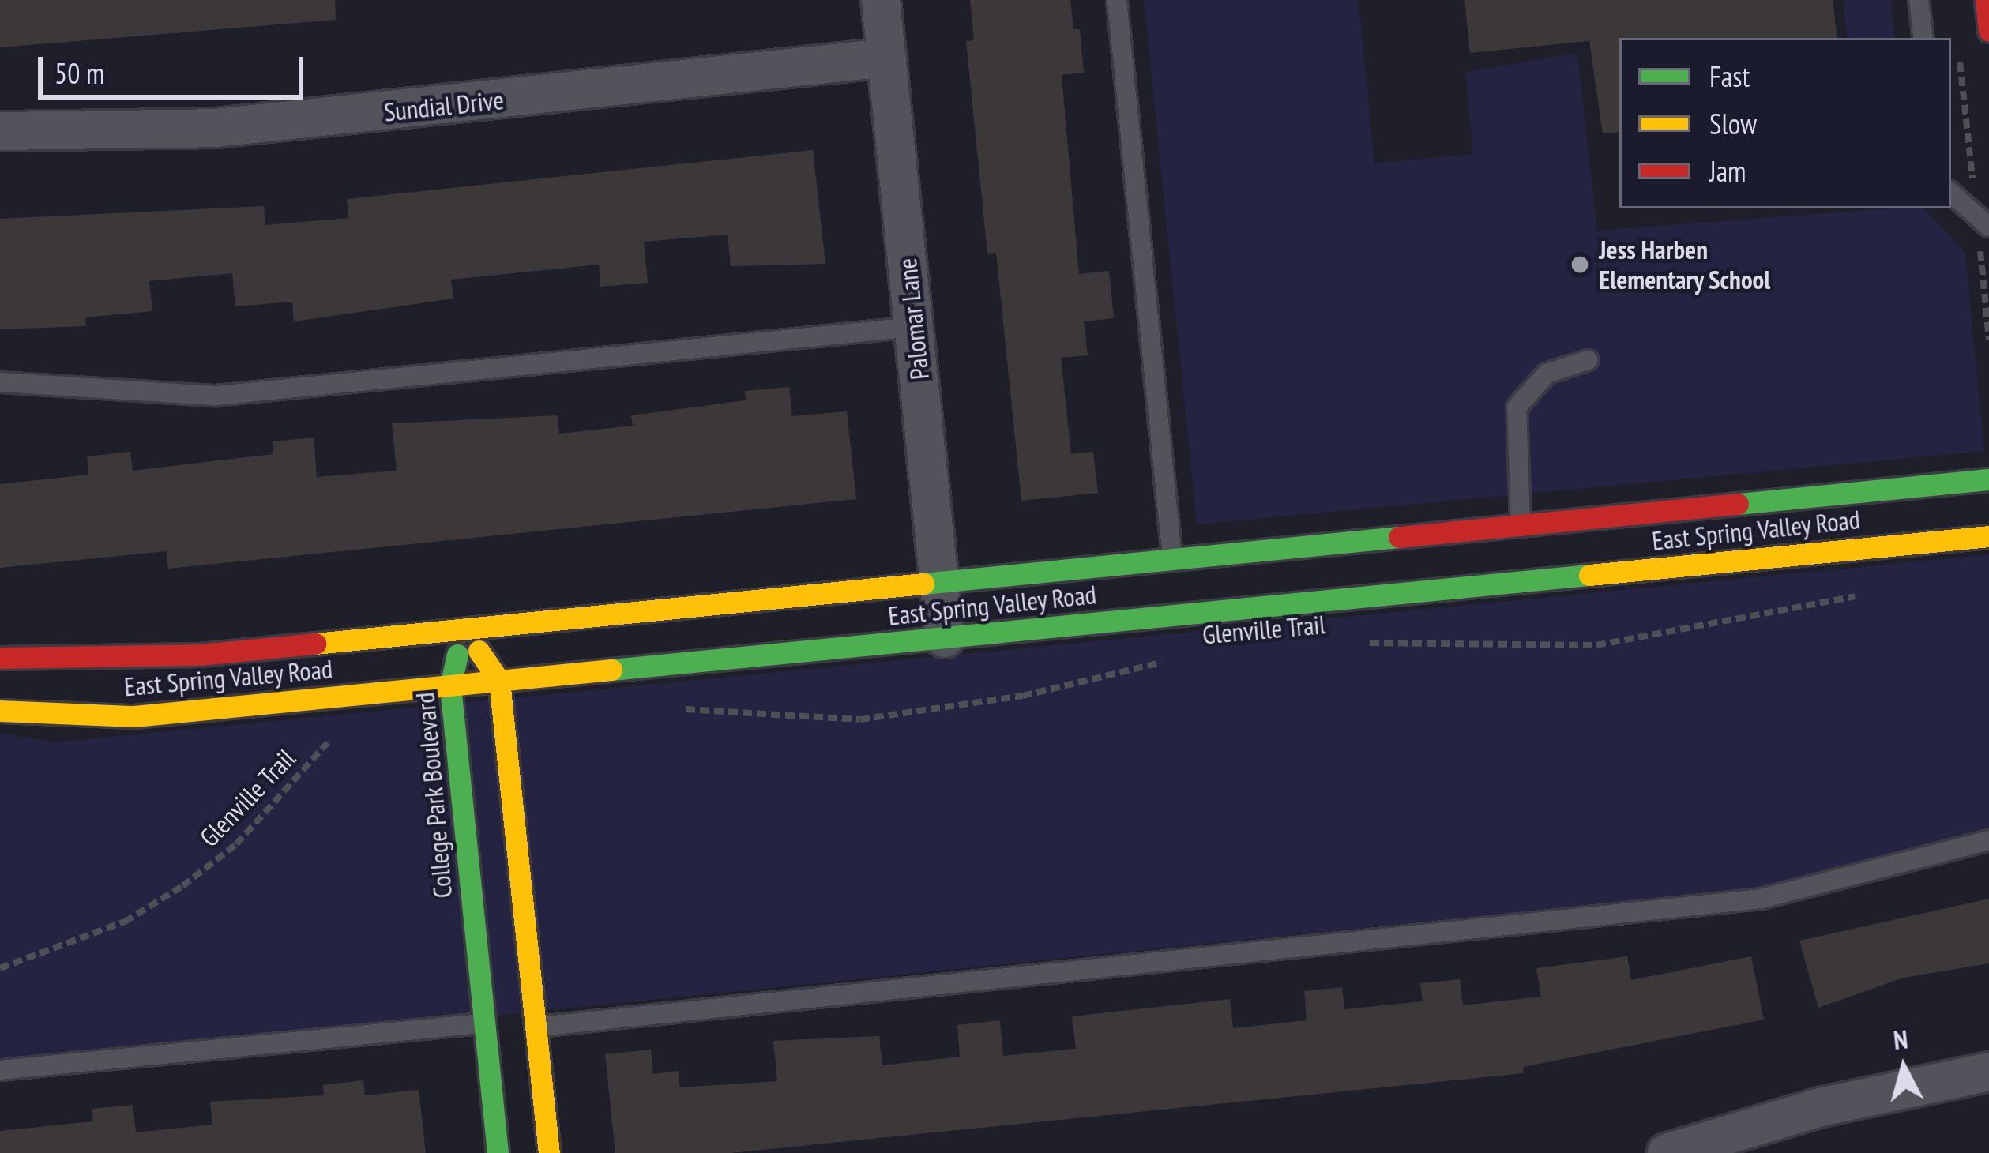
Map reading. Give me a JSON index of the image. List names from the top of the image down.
{
  "streets": {
    "street": [
      "Sundial Drive",
      "Palomar Lane",
      "East Spring Valley Road",
      "College Park Boulevard"
    ],
    "path": ["Glenville Trail"]
  },
  "crossings": [
    ["Sundial Drive", "Palomar Lane"],
    ["Palomar Lane", "East Spring Valley Road"],
    ["East Spring Valley Road", "College Park Boulevard"]
  ],
  "places": ["Jess Harben Elementary School"],
  "legend": ["Fast", "Slow", "Jam"],
  "scale_bar": "50 m",
  "north": "top"
}
